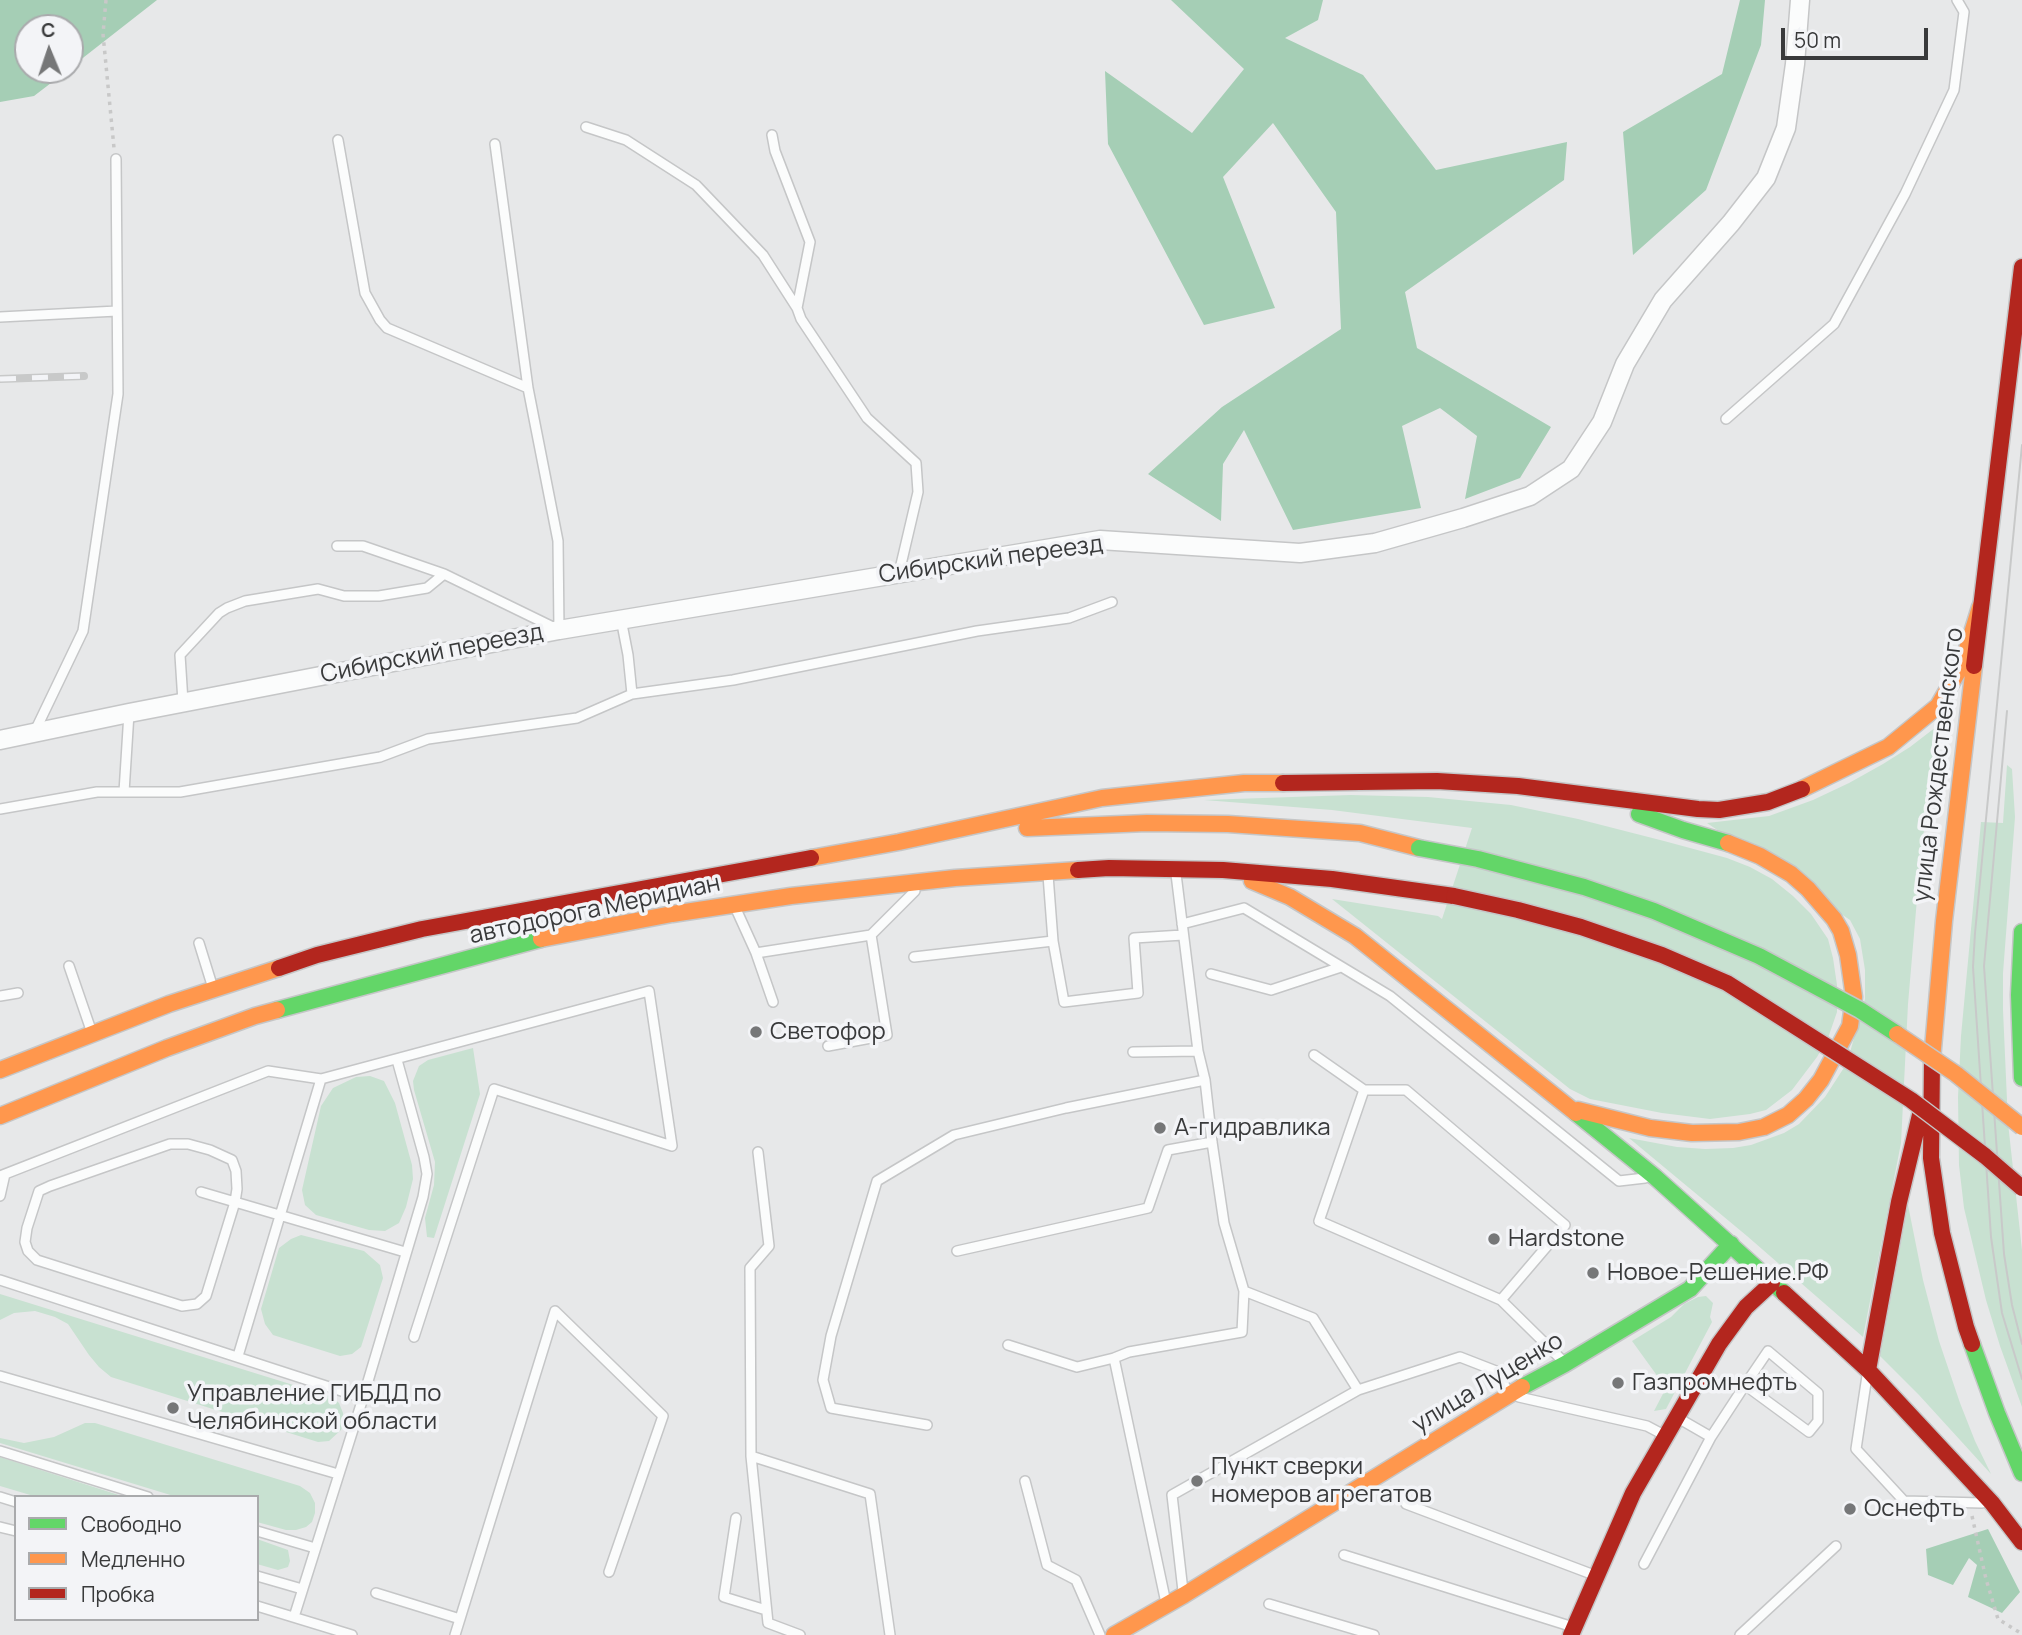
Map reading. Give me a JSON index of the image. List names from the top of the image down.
{
  "streets": {
    "main road": ["улица Рождественского", "автодорога Меридиан", "улица Луценко"],
    "street": ["Сибирский переезд"]
  },
  "places": [
    "Светофор",
    "А-гидравлика",
    "Hardstone",
    "Новое-Решение.РФ",
    "Газпромнефть",
    "Управление ГИБДД по Челябинской области",
    "Пункт сверки номеров агрегатов",
    "Оснефть"
  ],
  "legend": ["Свободно", "Медленно", "Пробка"],
  "scale_bar": "50 m",
  "north": "top"
}
